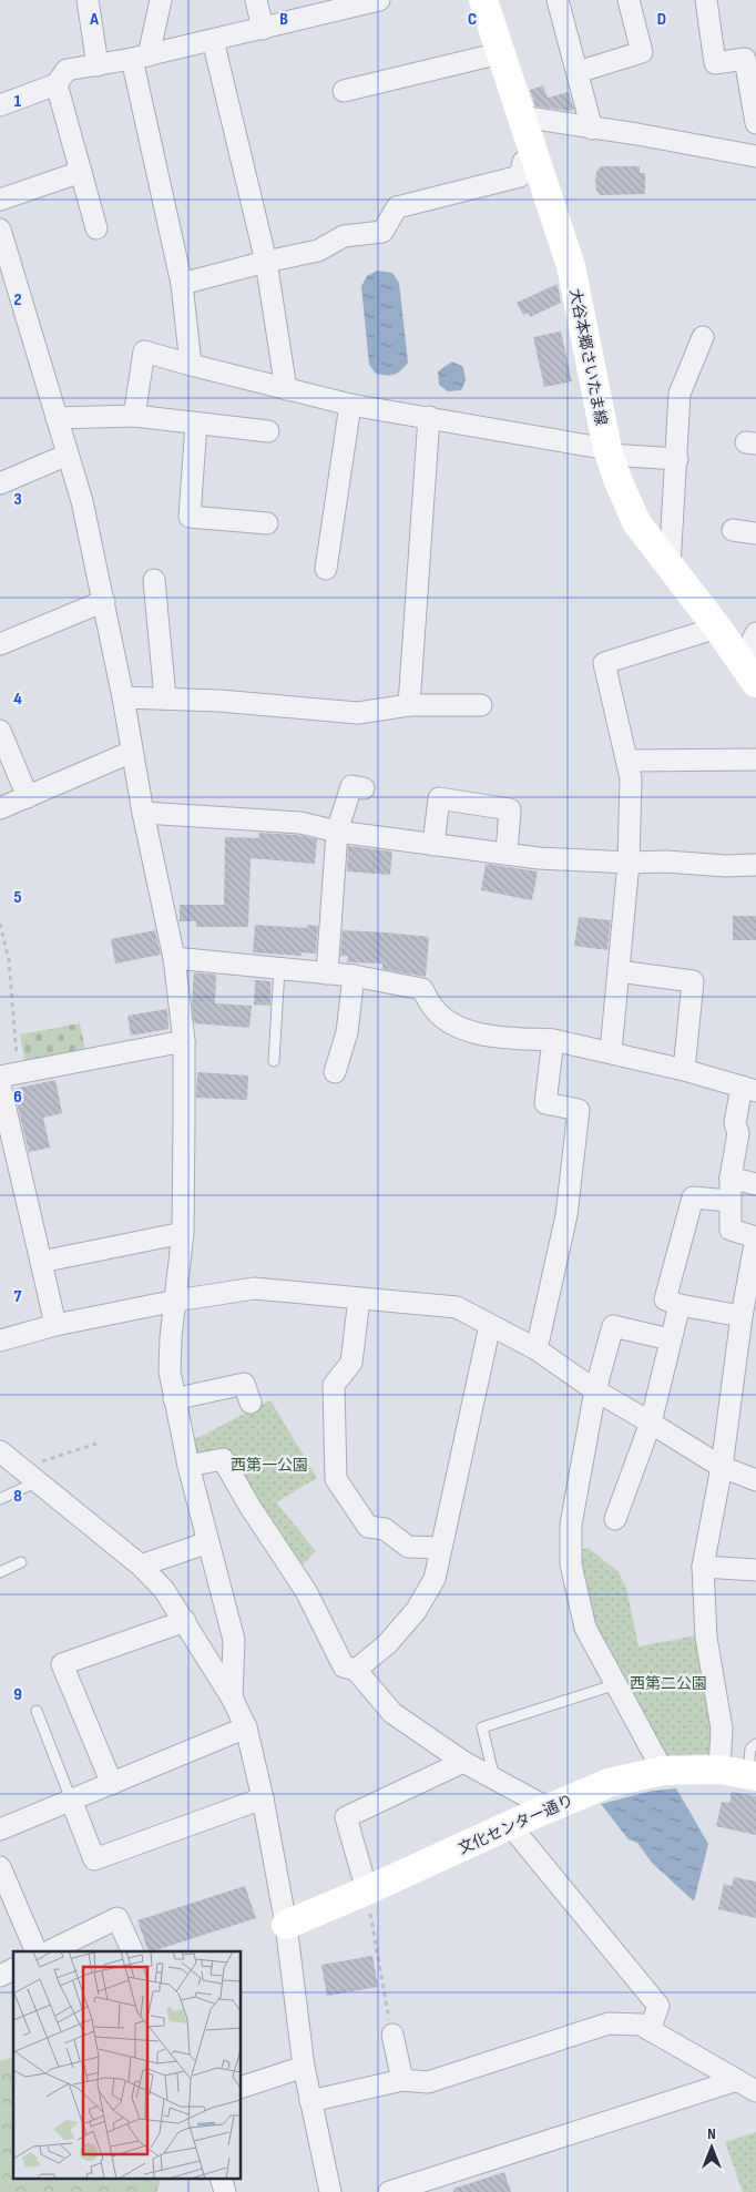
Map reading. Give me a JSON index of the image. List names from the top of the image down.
{
  "streets": {
    "main road": ["大谷本郷さいたま線", "文化センター通り"]
  },
  "parks": ["西第一公園", "西第二公園"],
  "north": "top",
  "grid": {
    "columns": [
      "A",
      "B",
      "C",
      "D"
    ],
    "rows": [
      "1",
      "2",
      "3",
      "4",
      "5",
      "6",
      "7",
      "8",
      "9"
    ]
  }
}
